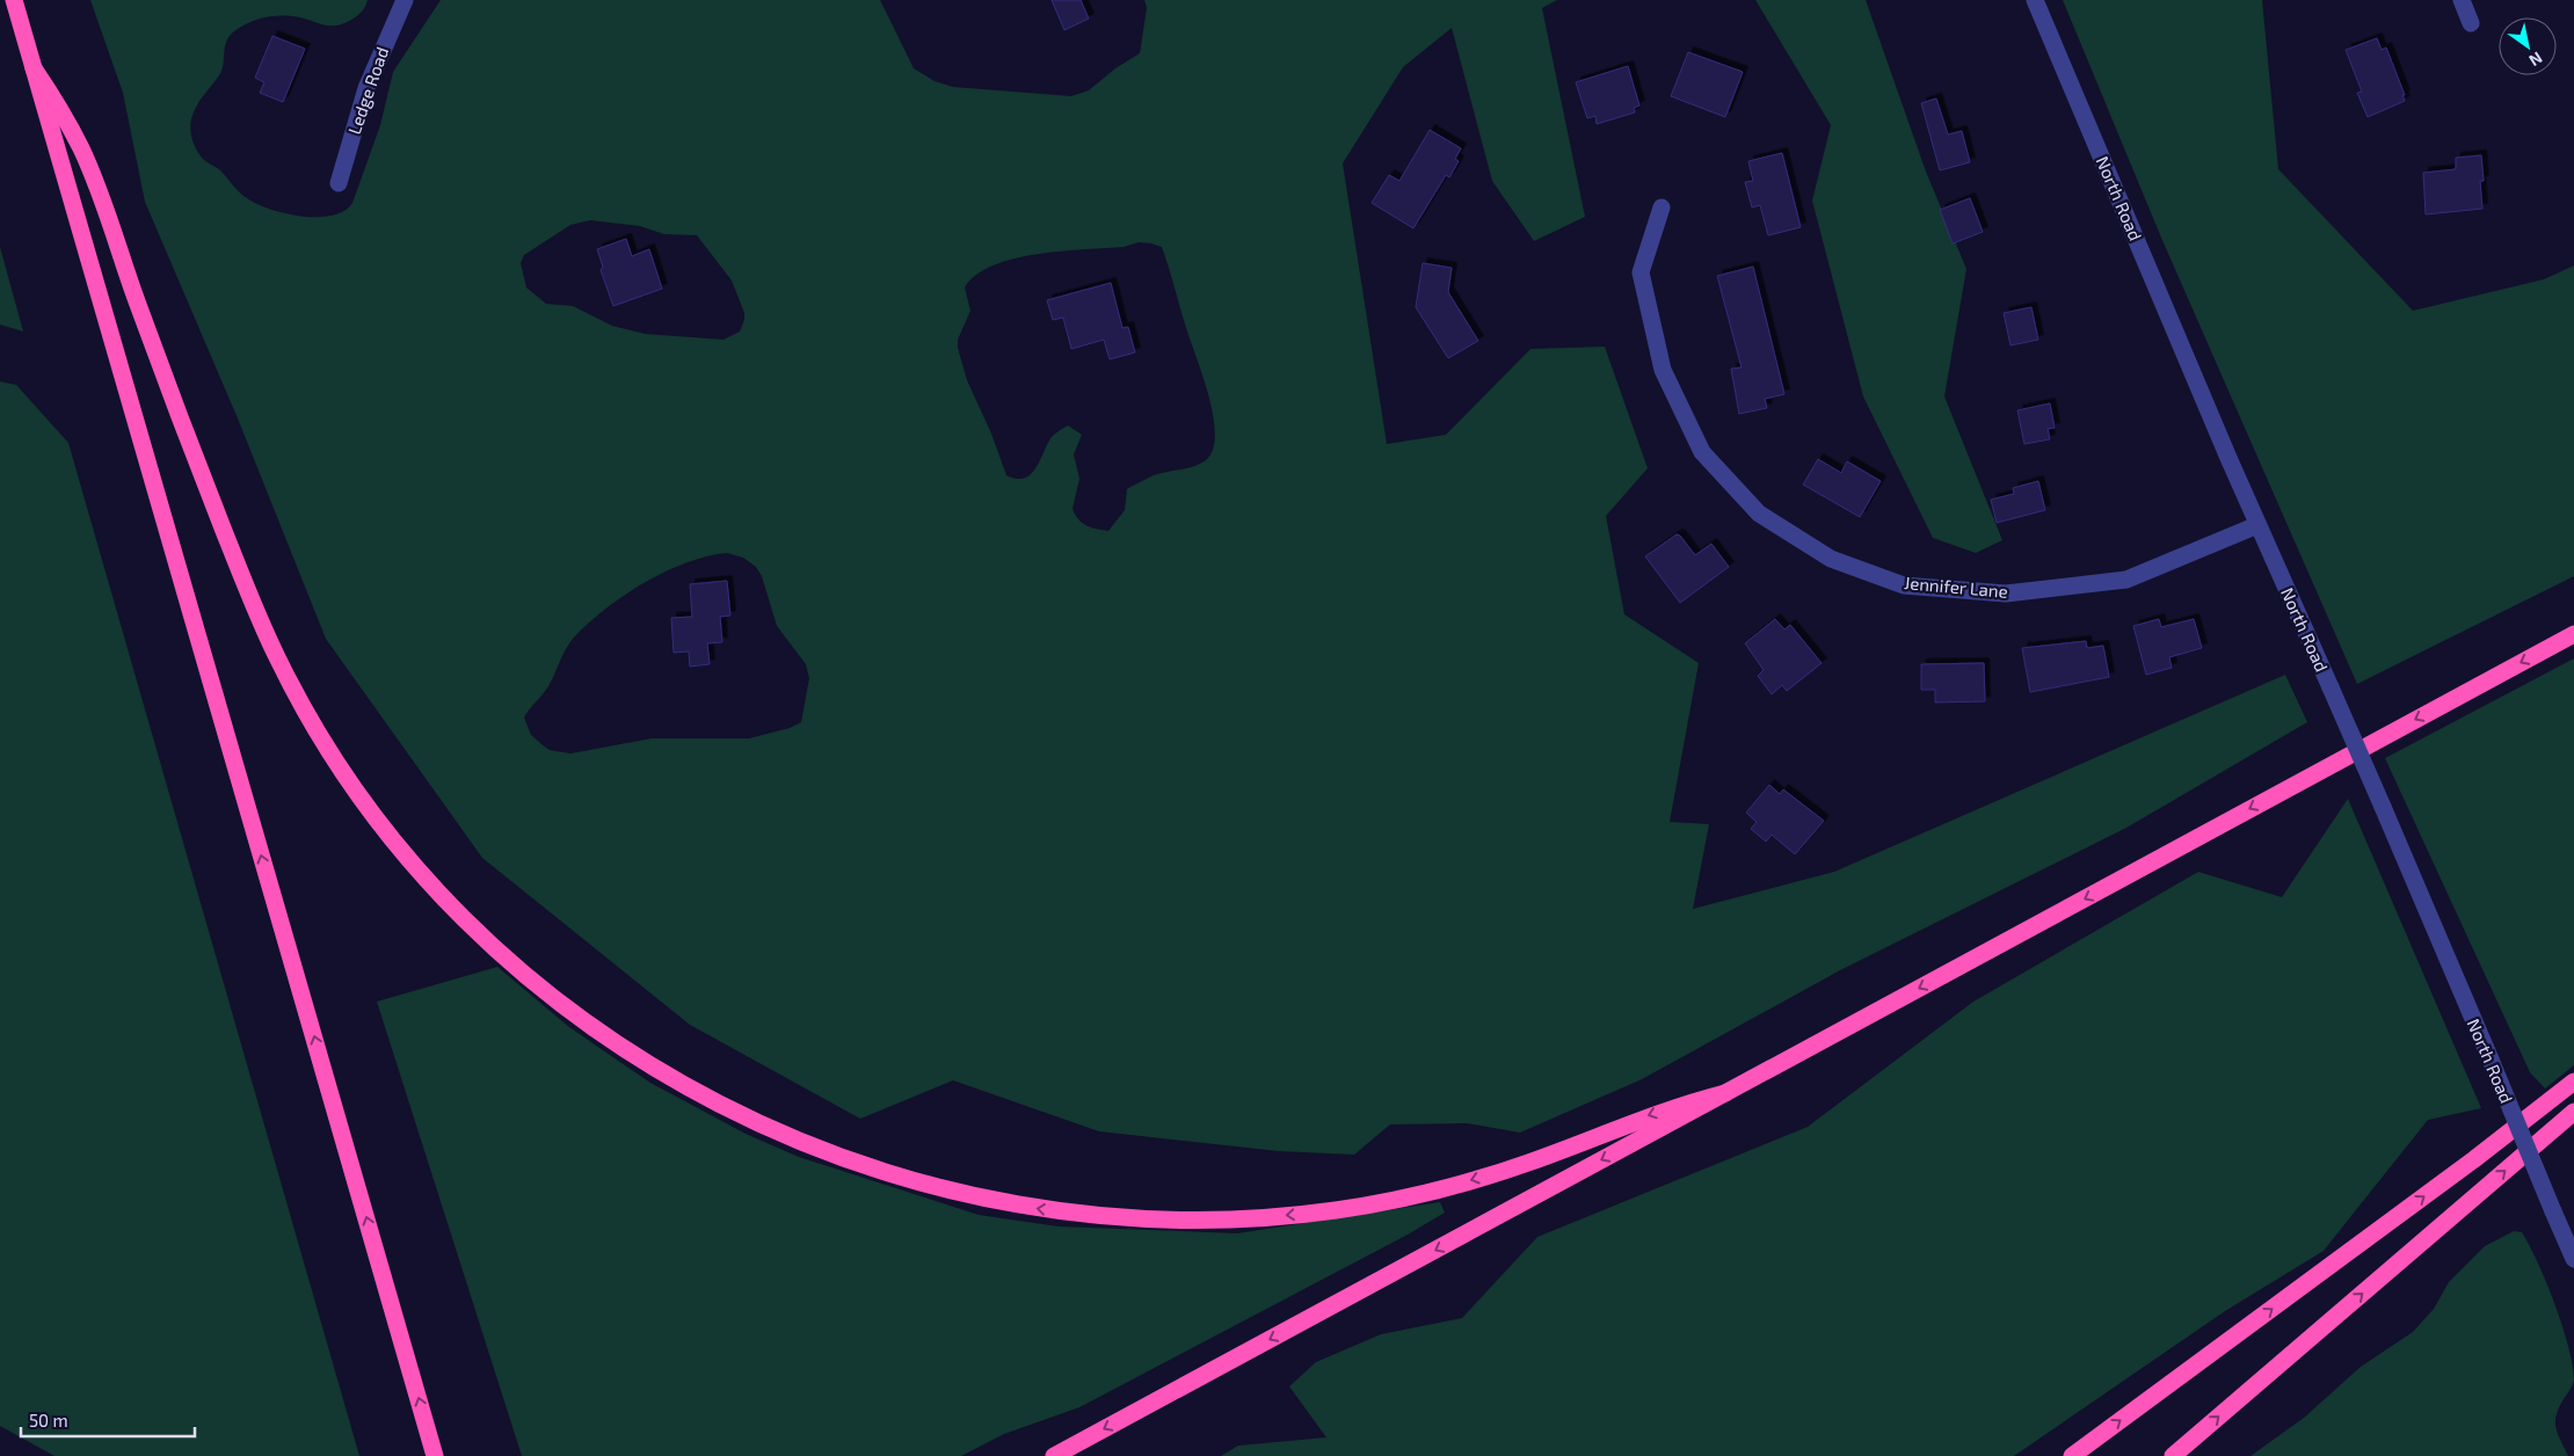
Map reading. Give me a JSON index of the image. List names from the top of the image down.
{
  "streets": {
    "street": ["Ledge Road", "North Road", "Jennifer Lane"]
  },
  "crossings": [
    ["North Road", "Jennifer Lane"]
  ],
  "scale_bar": "50 m",
  "north": "bottom right"
}
